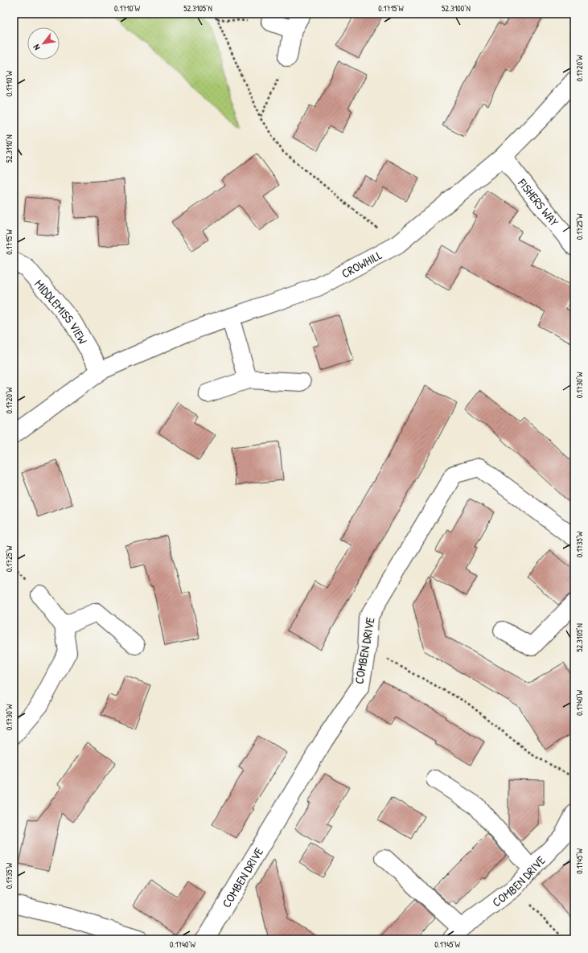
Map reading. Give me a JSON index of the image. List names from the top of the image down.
{
  "streets": {
    "street": [
      "FISHERS WAY",
      "CROWHILL",
      "MIDDLEMISS VIEW",
      "COMBEN DRIVE"
    ]
  },
  "crossings": [
    ["FISHERS WAY", "CROWHILL"],
    ["CROWHILL", "MIDDLEMISS VIEW"]
  ],
  "north": "bottom left",
  "coordinates": [
    "0.1710°W",
    "52.3105°N",
    "0.1715°W",
    "52.3100°N",
    "0.1720°W",
    "52.3110°N",
    "0.1725°W",
    "0.1730°W",
    "0.1735°W",
    "0.1740°W",
    "0.1745°W"
  ]
}
